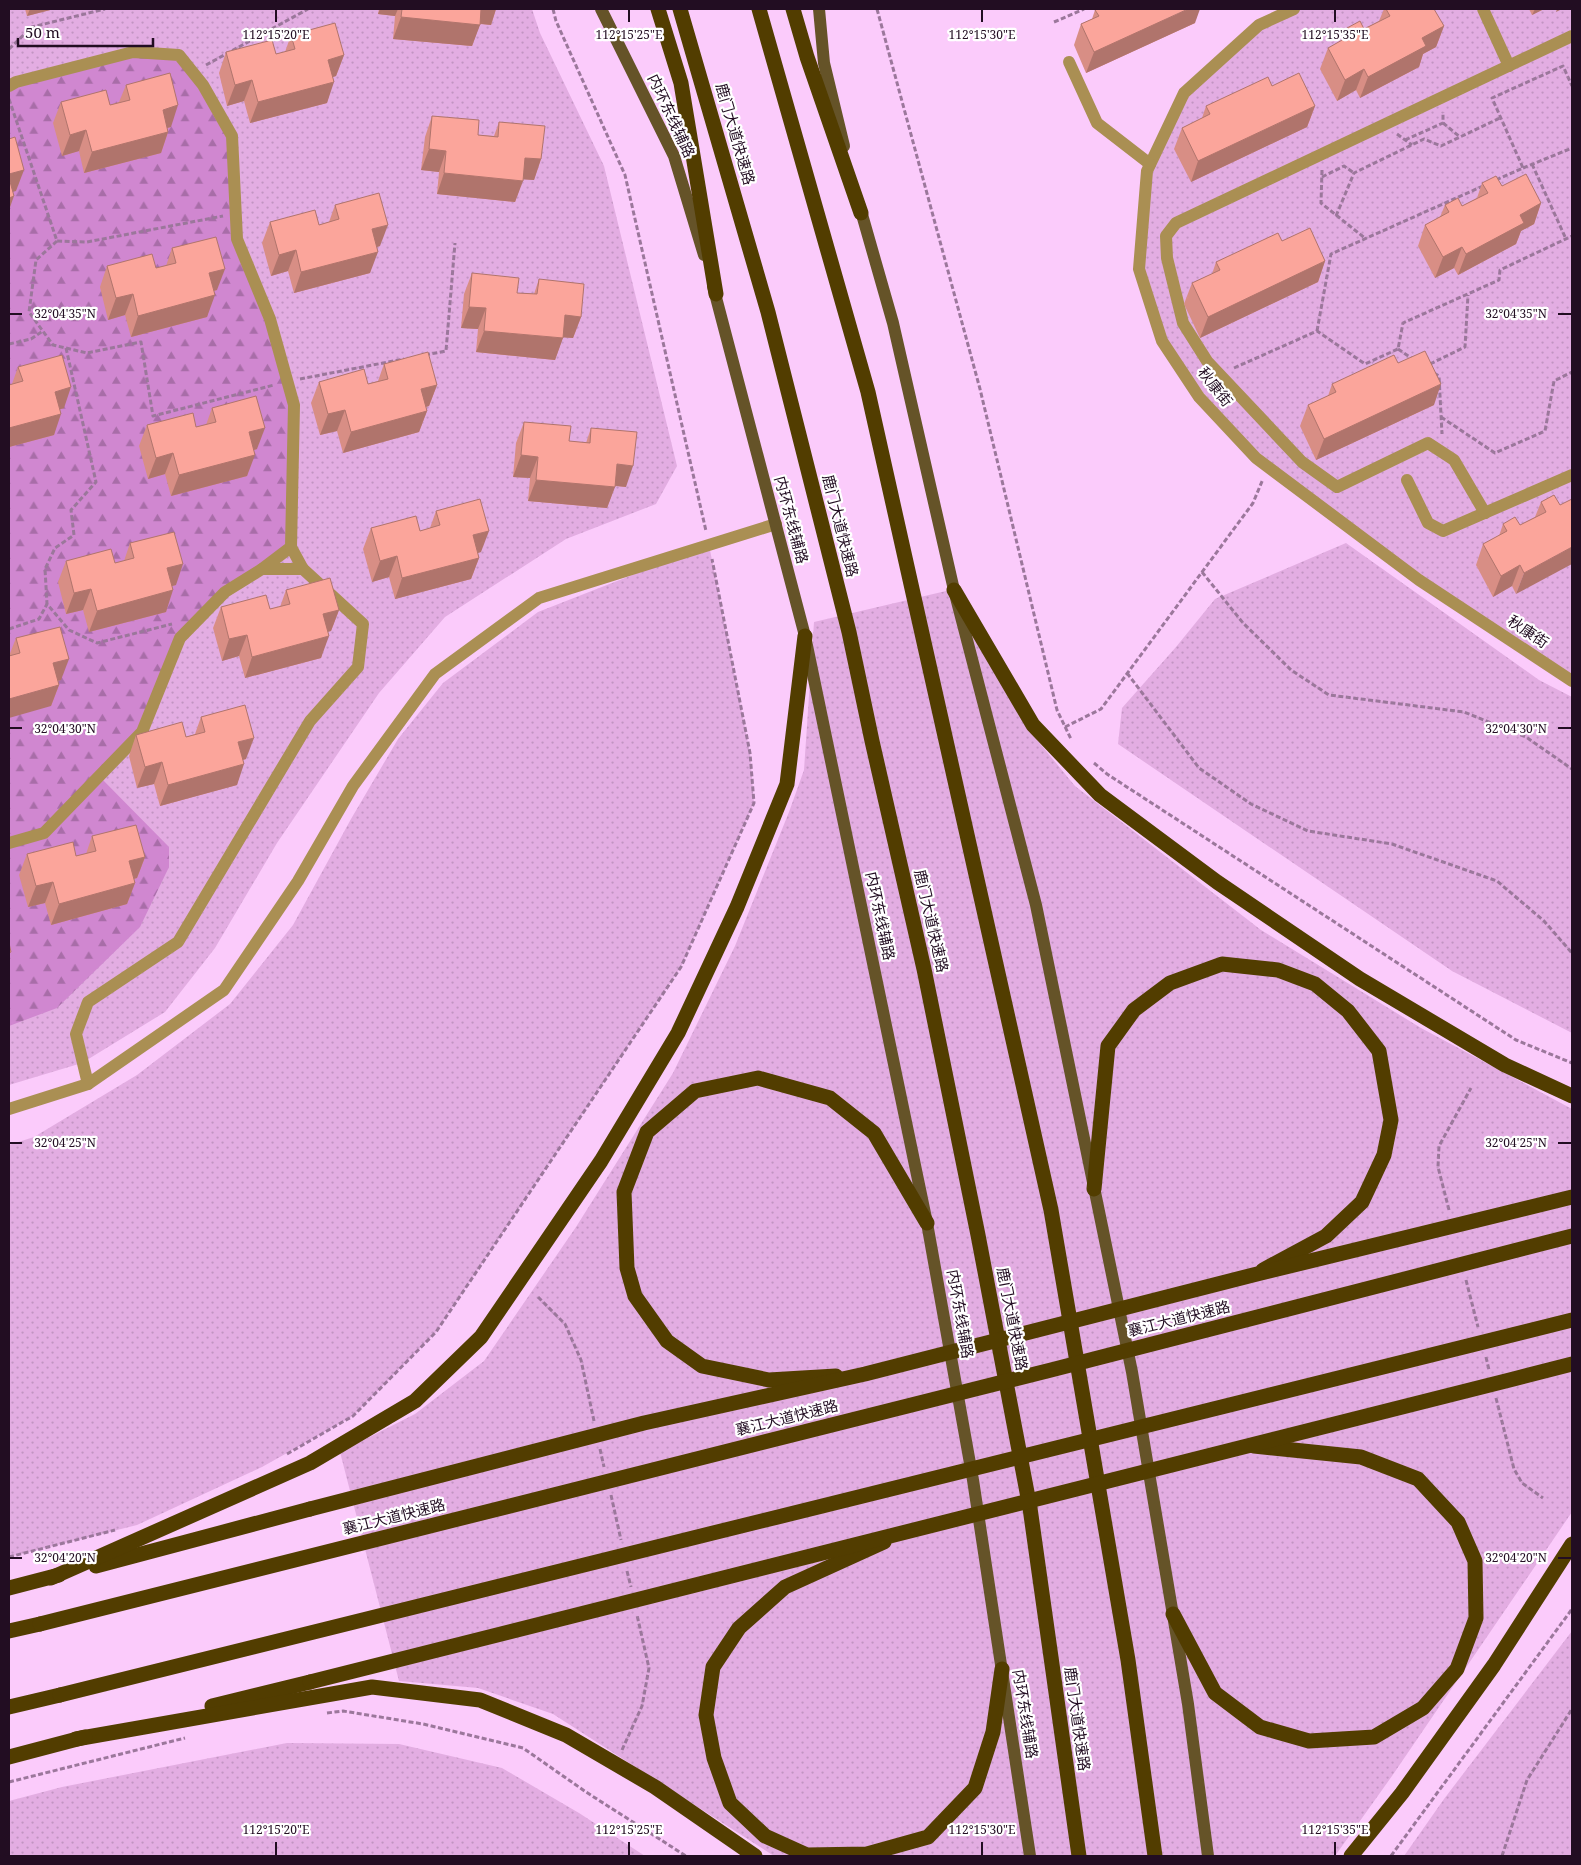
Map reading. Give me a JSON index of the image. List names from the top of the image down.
{
  "streets": {
    "highway": ["鹿门大道快速路", "襄江大道快速路"],
    "main road": ["内环东线辅路"],
    "street": ["秋康街"]
  },
  "scale_bar": "50 m",
  "coordinates": [
    "112°15'20\"E",
    "112°15'25\"E",
    "112°15'30\"E",
    "112°15'35\"E",
    "32°04'35\"N",
    "32°04'30\"N",
    "32°04'25\"N",
    "32°04'20\"N"
  ]
}
